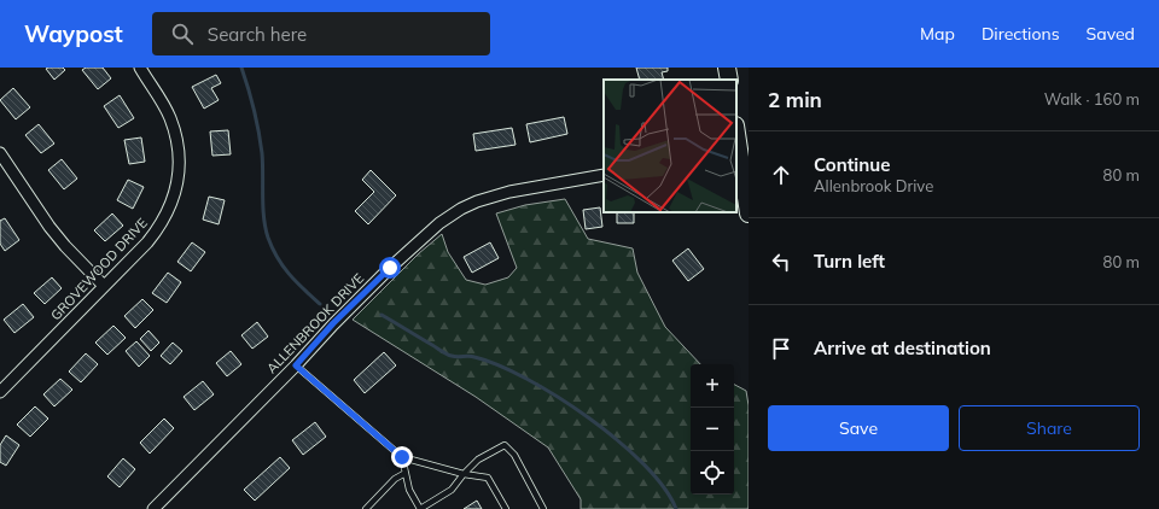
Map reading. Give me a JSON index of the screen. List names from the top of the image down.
{
  "streets": {
    "street": ["GROVEWOOD DRIVE", "ALLENBROOK DRIVE"]
  },
  "page": {
    "header": "Waypost",
    "search": "Search here",
    "nav": ["Map", "Directions", "Saved"],
    "heading": ["2 min", "Walk · 160 m"],
    "list": [
      ["Continue", "Allenbrook Drive", "80 m"],
      ["Turn left", "80 m"],
      "Arrive at destination"
    ],
    "map_buttons": ["+", "−"],
    "buttons": ["Save", "Share"]
  }
}
